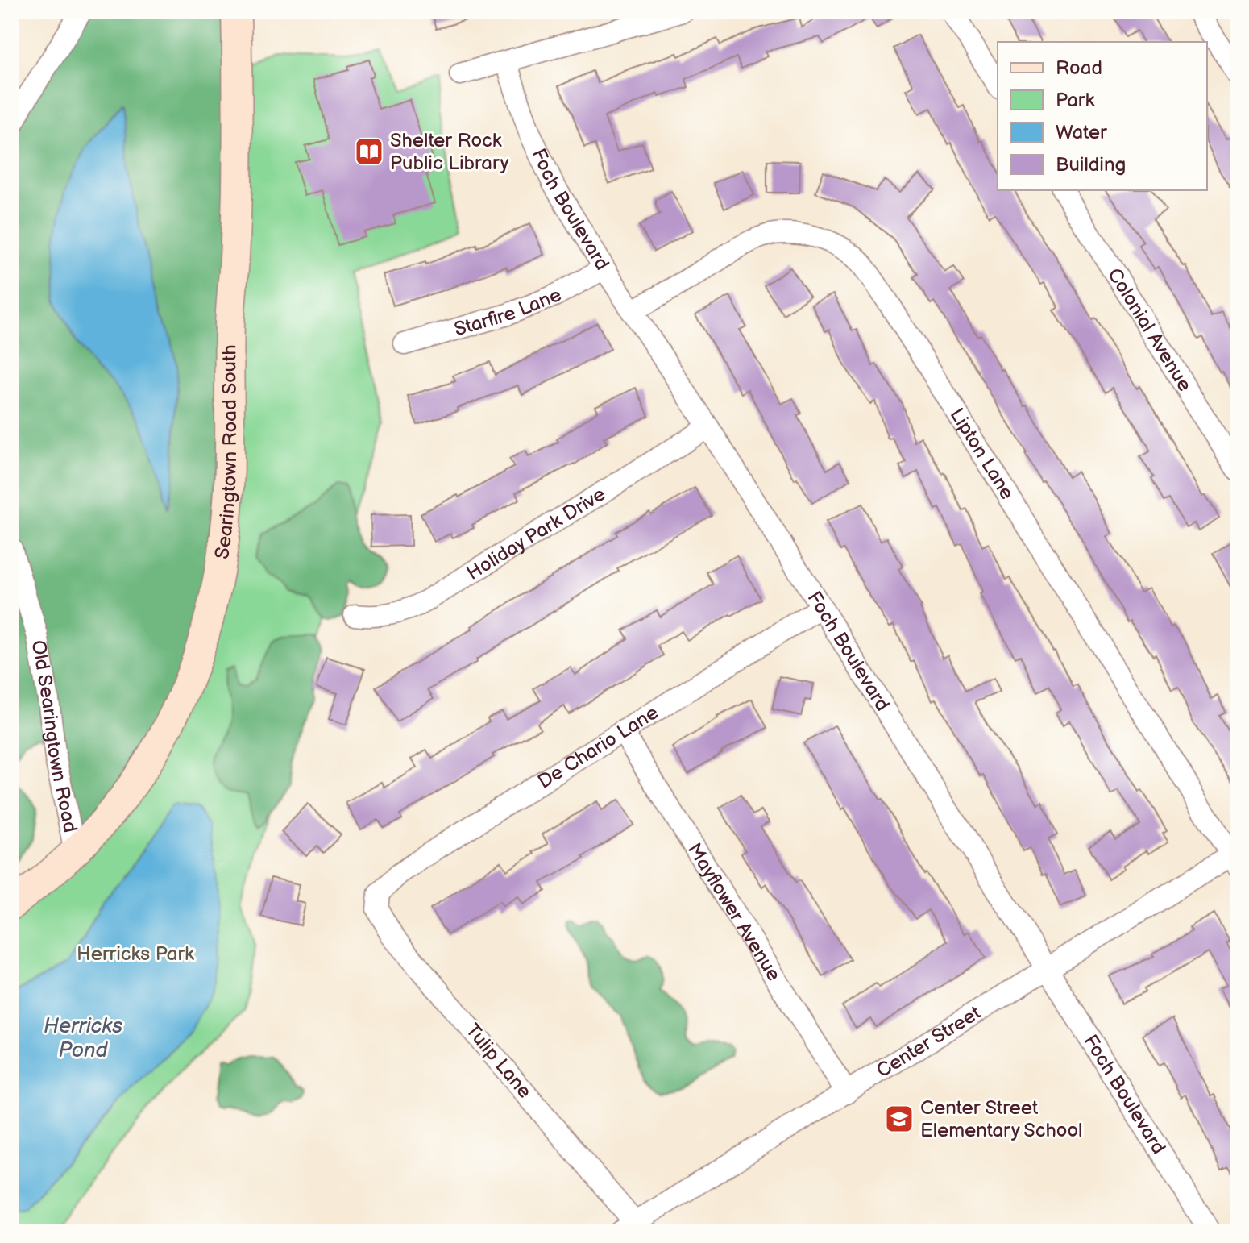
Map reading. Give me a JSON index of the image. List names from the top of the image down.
{
  "streets": {
    "main road": ["Searingtown Road South"],
    "street": [
      "Foch Boulevard",
      "Starfire Lane",
      "Colonial Avenue",
      "Lipton Lane",
      "Holiday Park Drive",
      "Old Searingtown Road",
      "De Chario Lane",
      "Mayflower Avenue",
      "Center Street",
      "Tulip Lane"
    ]
  },
  "crossings": [
    ["Foch Boulevard", "Starfire Lane"],
    ["Foch Boulevard", "Lipton Lane"],
    ["Foch Boulevard", "Holiday Park Drive"],
    ["Foch Boulevard", "De Chario Lane"],
    ["Foch Boulevard", "Center Street"],
    ["Searingtown Road South", "Old Searingtown Road"],
    ["Lipton Lane", "Center Street"],
    ["De Chario Lane", "Mayflower Avenue"],
    ["De Chario Lane", "Tulip Lane"],
    ["Mayflower Avenue", "Center Street"],
    ["Center Street", "Tulip Lane"]
  ],
  "water": ["Herricks Pond"],
  "parks": ["Herricks Park"],
  "places": {
    "library": ["Shelter Rock Public Library"],
    "school or university": ["Center Street Elementary School"]
  },
  "legend": [
    "Road",
    "Park",
    "Water",
    "Building"
  ]
}
